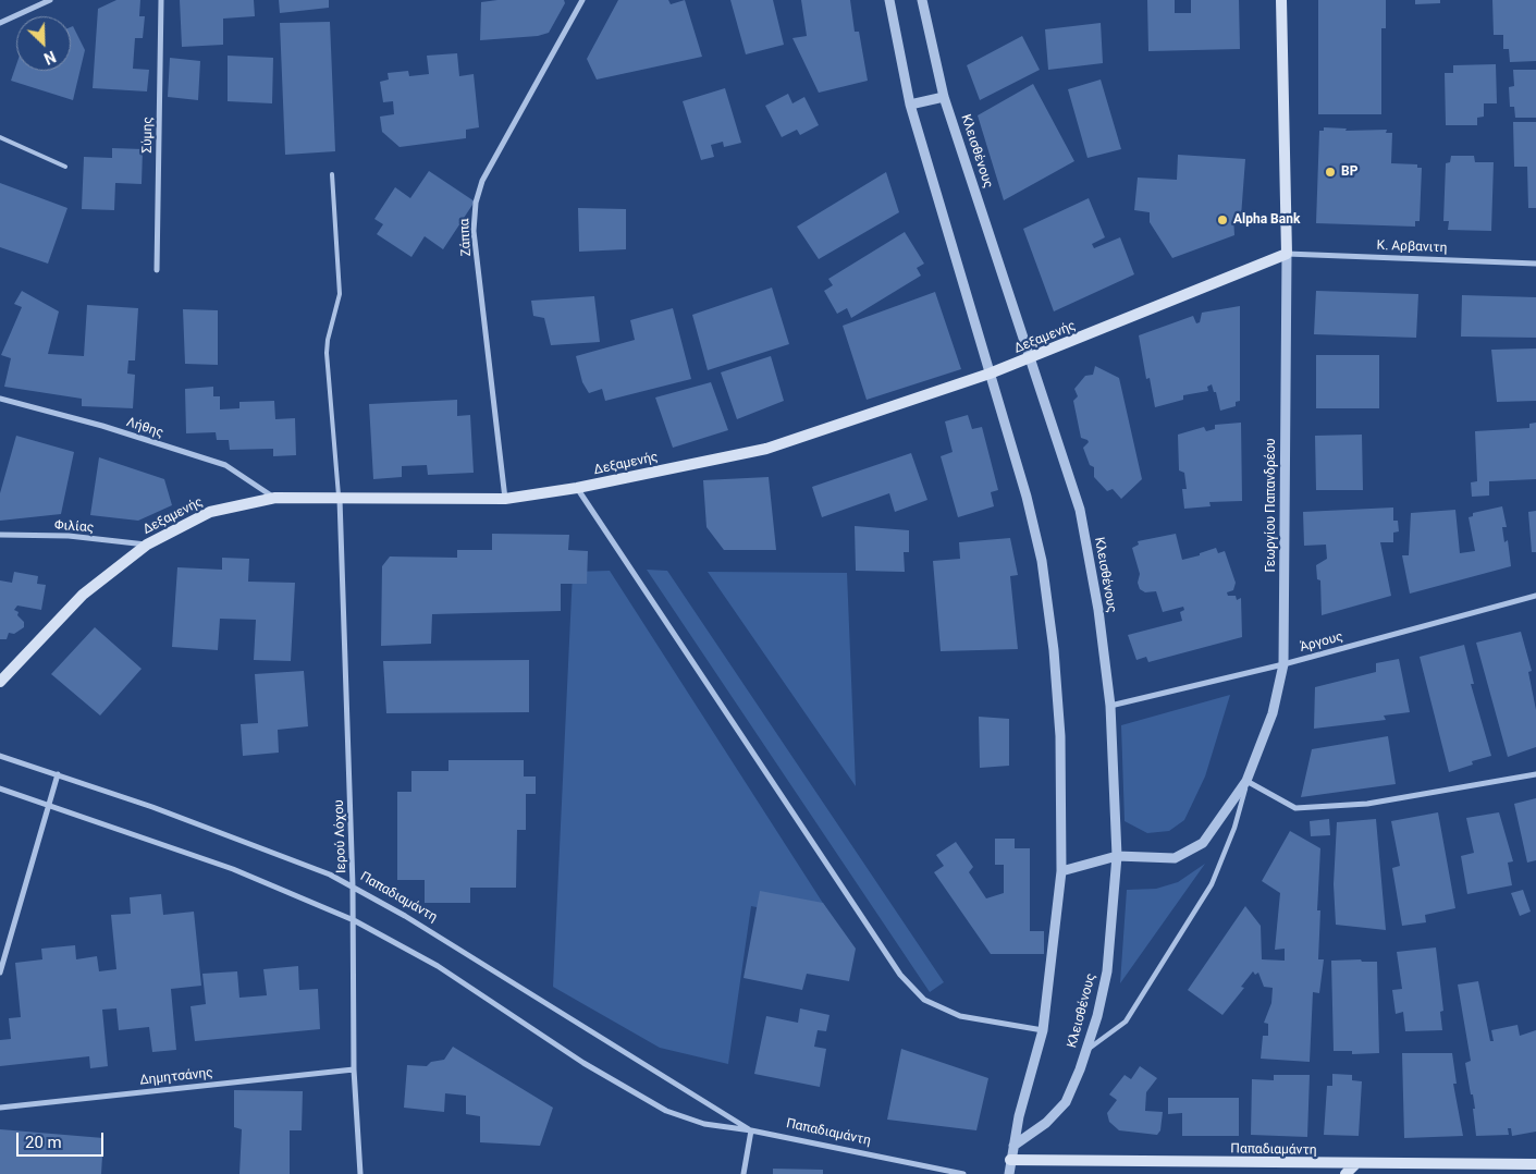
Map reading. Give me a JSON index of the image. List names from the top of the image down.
{
  "streets": {
    "main road": ["Δεξαμενής", "Γεωργίου Παπανδρέου", "Παπαδιαμάντη"],
    "street": [
      "Σύμης",
      "Κλεισθένους",
      "Ζάππα",
      "Κ. Αρβανιτη",
      "Λήθης",
      "Φιλίας",
      "Άργους",
      "Ιερού Λόχου",
      "Δημητσάνης"
    ]
  },
  "crossings": [
    ["Κλεισθένους", "Δεξαμενής"],
    ["Κλεισθένους", "Γεωργίου Παπανδρέου"],
    ["Κλεισθένους", "Άργους"],
    ["Ζάππα", "Δεξαμενής"],
    ["Κ. Αρβανιτη", "Δεξαμενής"],
    ["Κ. Αρβανιτη", "Γεωργίου Παπανδρέου"],
    ["Δεξαμενής", "Λήθης"],
    ["Δεξαμενής", "Γεωργίου Παπανδρέου"],
    ["Δεξαμενής", "Φιλίας"],
    ["Δεξαμενής", "Ιερού Λόχου"],
    ["Γεωργίου Παπανδρέου", "Άργους"],
    ["Ιερού Λόχου", "Παπαδιαμάντη"],
    ["Ιερού Λόχου", "Δημητσάνης"]
  ],
  "places": ["BP", "Alpha Bank"],
  "scale_bar": "20 m",
  "north": "bottom right"
}
